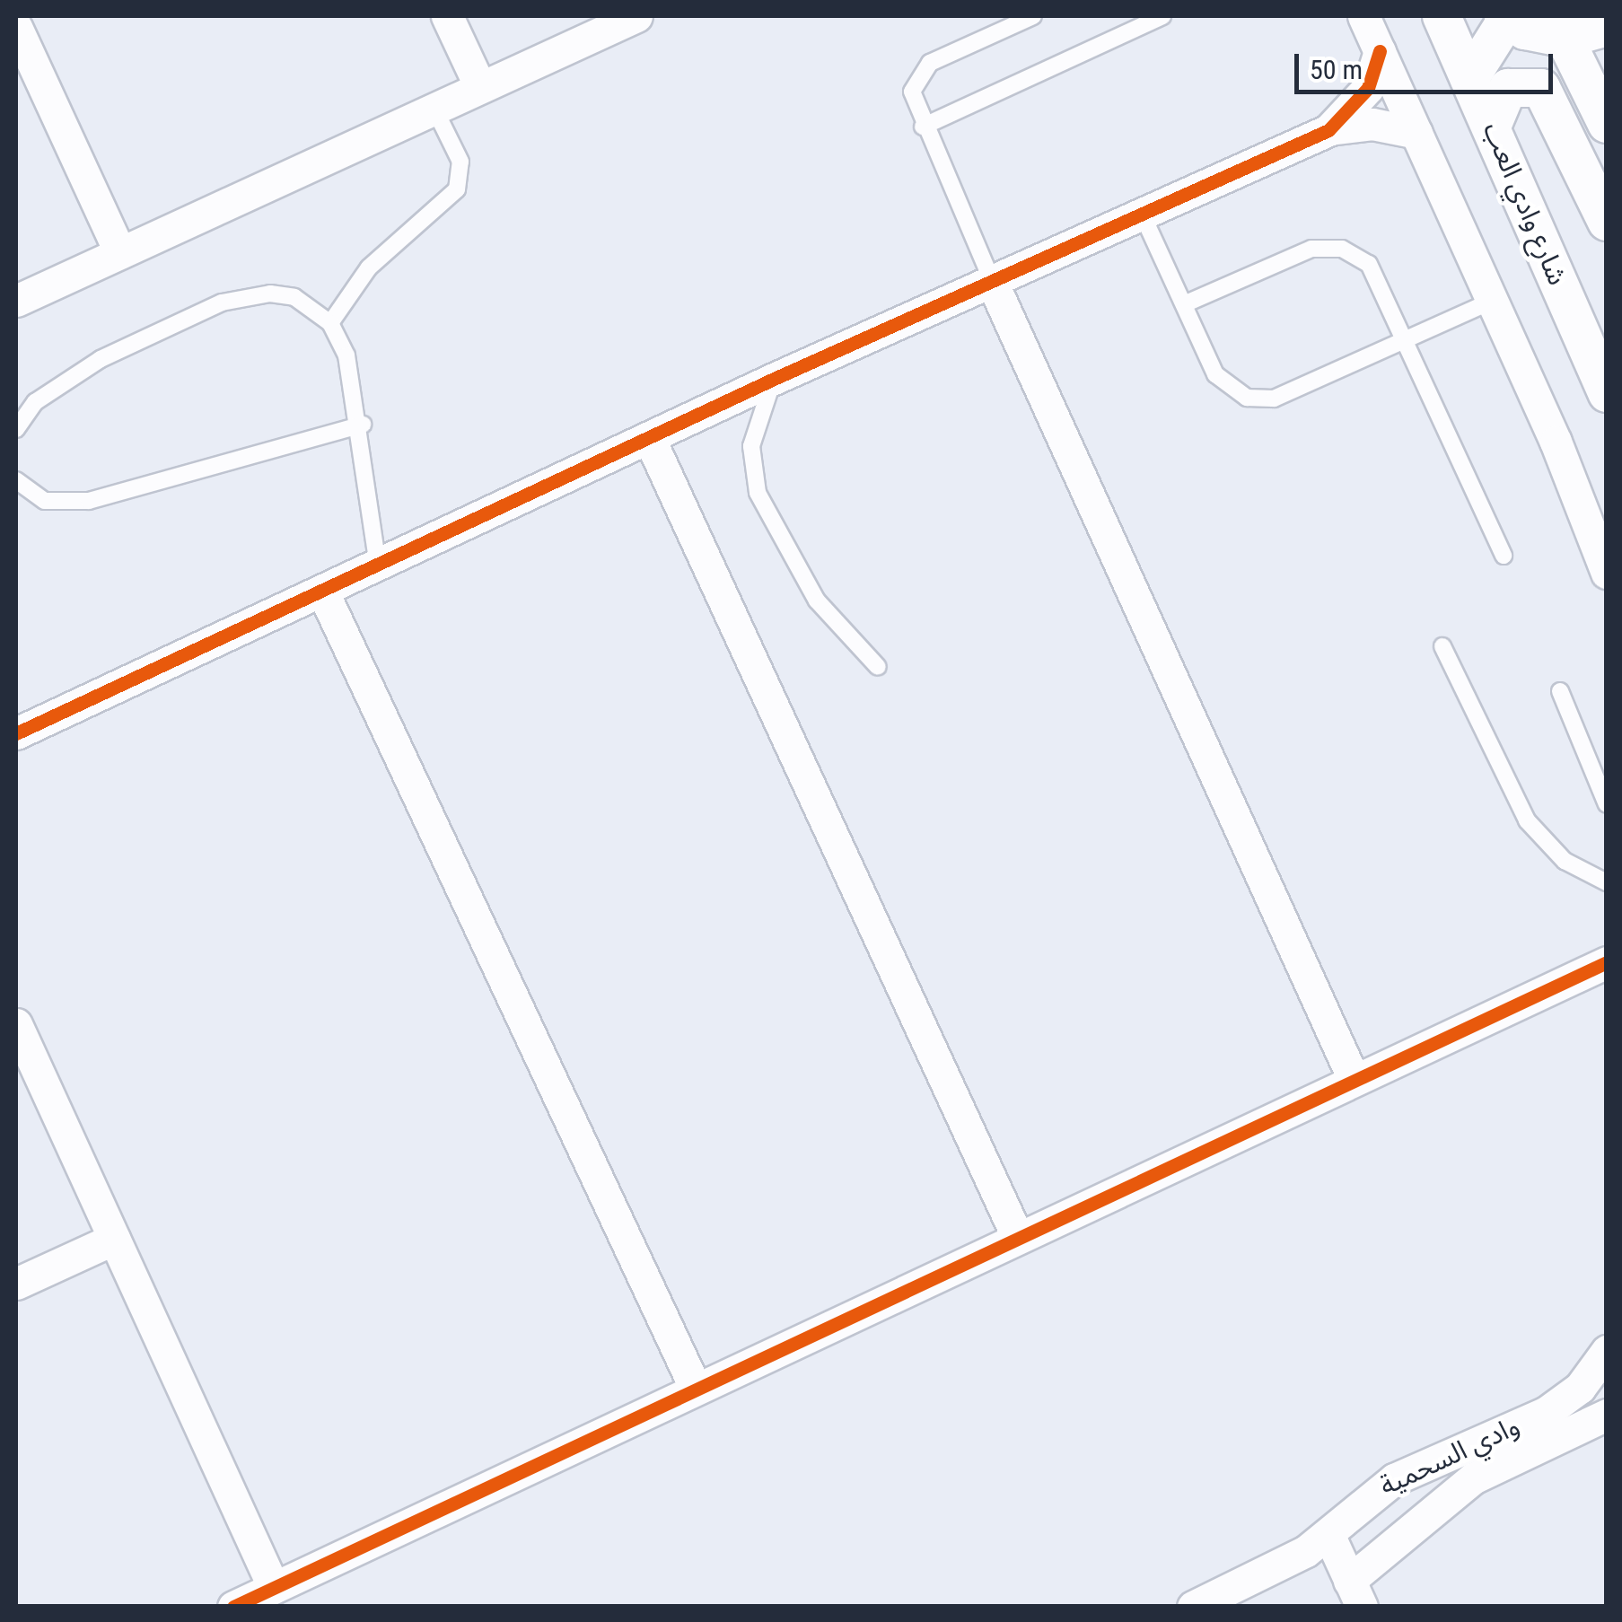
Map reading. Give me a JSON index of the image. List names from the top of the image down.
{
  "streets": {
    "street": ["شارع وادي العب", "وادي السحمية"]
  },
  "scale_bar": "50 m"
}
